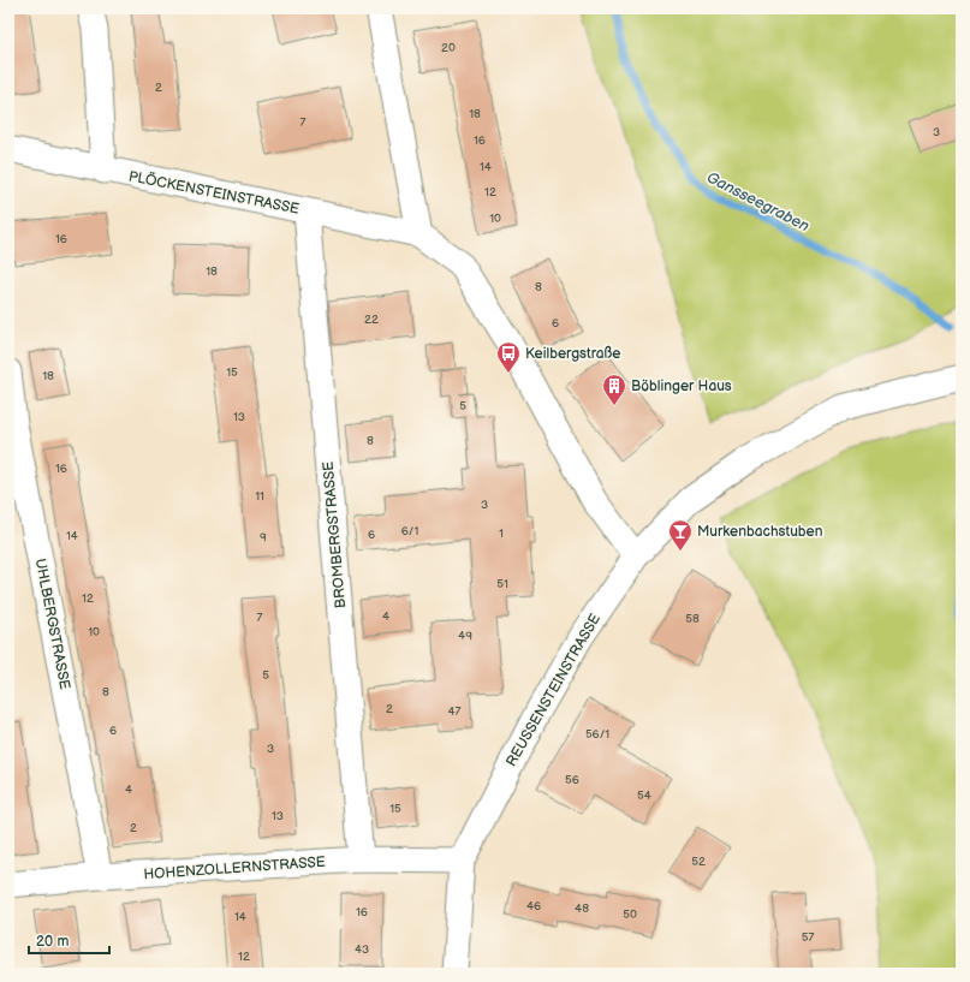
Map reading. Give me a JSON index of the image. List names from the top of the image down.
{
  "streets": {
    "street": [
      "PLÖCKENSTEINSTRASSE",
      "BROMBERGSTRASSE",
      "UHLBERGSTRASSE",
      "REUSSENSTEINSTRASSE",
      "HOHENZOLLERNSTRASSE"
    ]
  },
  "crossings": [
    ["PLÖCKENSTEINSTRASSE", "BROMBERGSTRASSE"],
    ["BROMBERGSTRASSE", "HOHENZOLLERNSTRASSE"],
    ["UHLBERGSTRASSE", "HOHENZOLLERNSTRASSE"],
    ["REUSSENSTEINSTRASSE", "HOHENZOLLERNSTRASSE"]
  ],
  "water": ["Gansseegraben"],
  "places": {
    "bus stop": ["Keilbergstraße"],
    "building": ["Böblinger Haus"],
    "bar": ["Murkenbachstuben"]
  },
  "house_numbers": [
    "20",
    "2",
    "18",
    "7",
    "3",
    "16",
    "14",
    "12",
    "10",
    "16",
    "18",
    "8",
    "22",
    "6",
    "15",
    "18",
    "5",
    "13",
    "8",
    "16",
    "11",
    "3",
    "6/1",
    "1",
    "6",
    "14",
    "9",
    "51",
    "12",
    "4",
    "7",
    "58",
    "10",
    "49",
    "5",
    "8",
    "2",
    "47",
    "6",
    "56/1",
    "3",
    "56",
    "4",
    "54",
    "15",
    "13",
    "2",
    "52",
    "46",
    "48",
    "16",
    "50",
    "14",
    "57",
    "43",
    "12"
  ],
  "scale_bar": "20 m"
}
